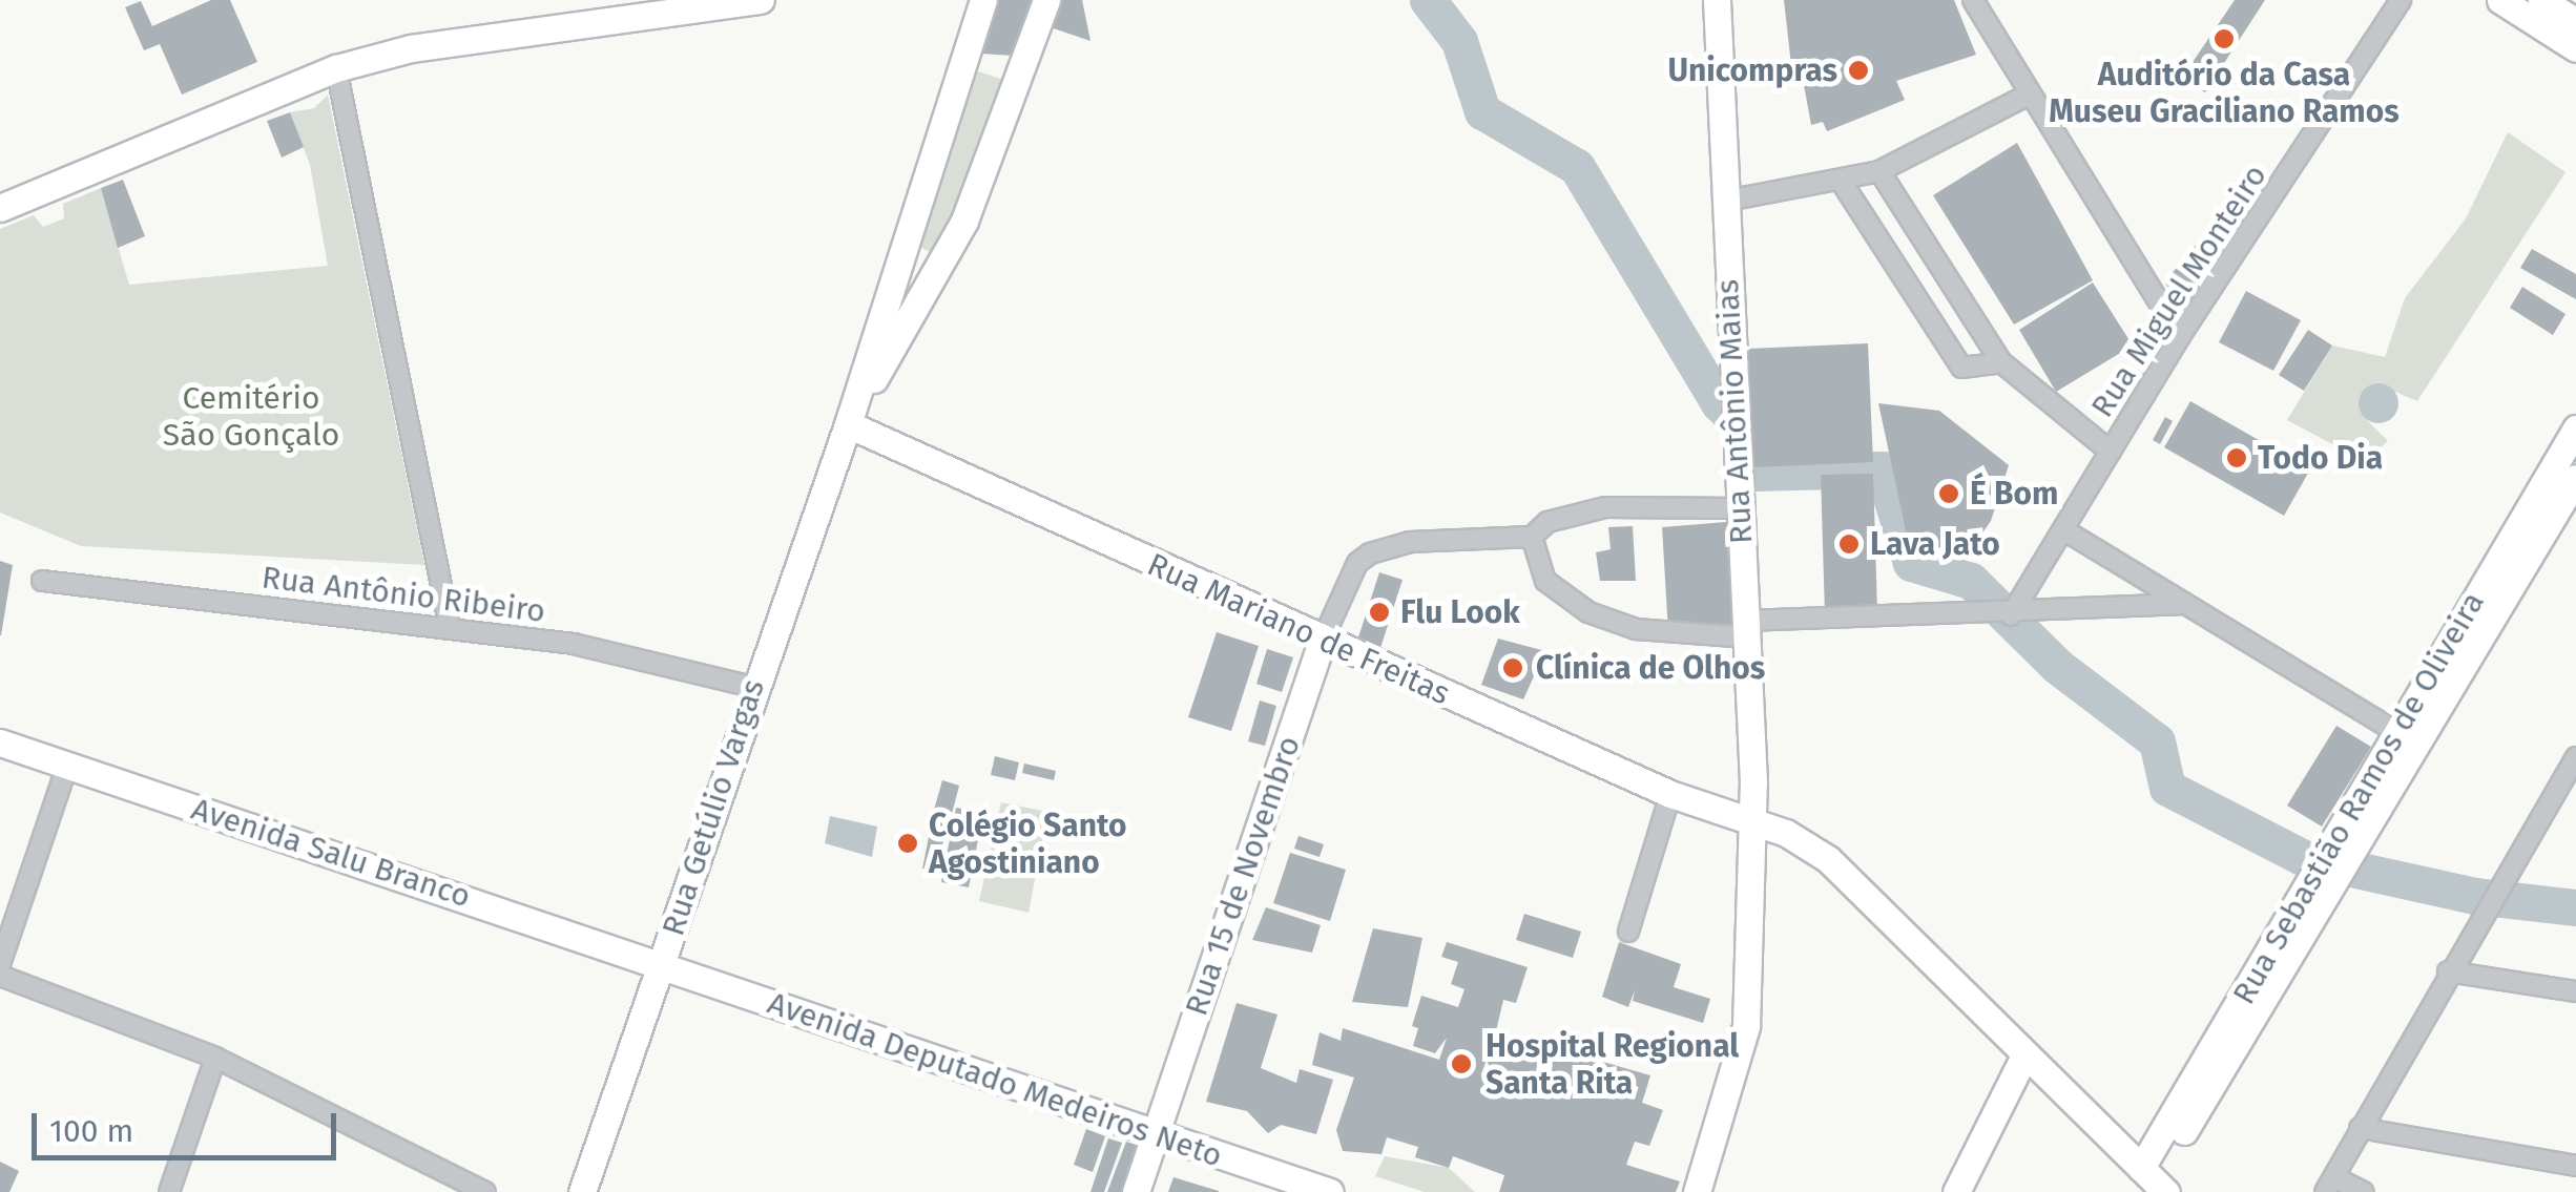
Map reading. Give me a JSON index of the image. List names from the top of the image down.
{
  "streets": {
    "street": [
      "Rua Miguel Monteiro",
      "Rua Antônio Maias",
      "Rua Antônio Ribeiro",
      "Rua Mariano de Freitas",
      "Rua Sebastião Ramos de Oliveira",
      "Rua Getúlio Vargas",
      "Avenida Salu Branco",
      "Rua 15 de Novembro",
      "Avenida Deputado Medeiros Neto"
    ]
  },
  "crossings": [
    ["Rua Antônio Maias", "Rua Mariano de Freitas"],
    ["Rua Antônio Ribeiro", "Rua Getúlio Vargas"],
    ["Rua Mariano de Freitas", "Rua Sebastião Ramos de Oliveira"],
    ["Rua Mariano de Freitas", "Rua Getúlio Vargas"],
    ["Rua Mariano de Freitas", "Rua 15 de Novembro"],
    ["Rua Getúlio Vargas", "Avenida Salu Branco"],
    ["Rua Getúlio Vargas", "Avenida Deputado Medeiros Neto"],
    ["Avenida Salu Branco", "Avenida Deputado Medeiros Neto"],
    ["Rua 15 de Novembro", "Avenida Deputado Medeiros Neto"]
  ],
  "parks": ["Cemitério São Gonçalo"],
  "places": [
    "Auditório da Casa Museu Graciliano Ramos",
    "Unicompras",
    "Todo Dia",
    "É Bom",
    "Lava Jato",
    "Flu Look",
    "Clínica de Olhos",
    "Colégio Santo Agostiniano",
    "Hospital Regional Santa Rita"
  ],
  "scale_bar": "100 m"
}
